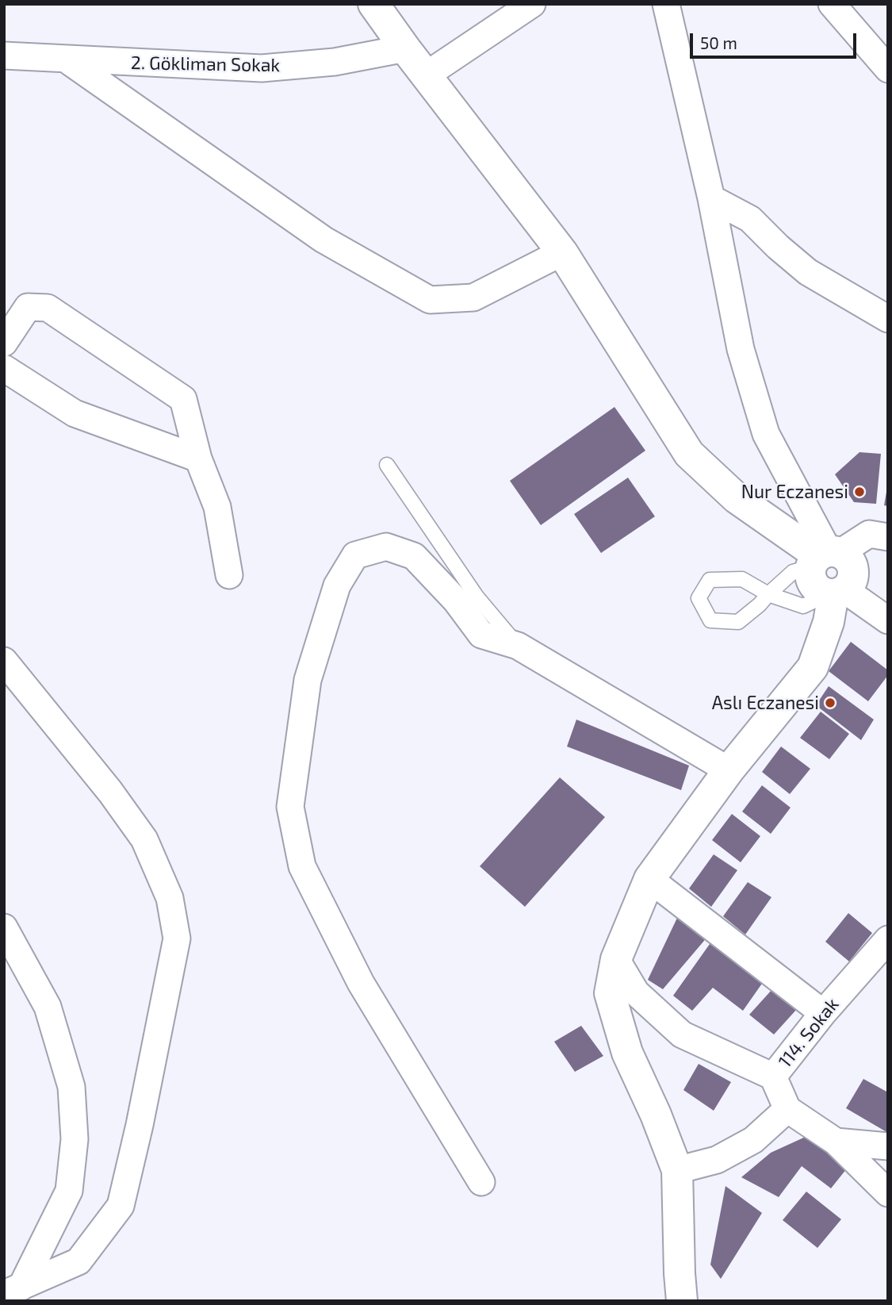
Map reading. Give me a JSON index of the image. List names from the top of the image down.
{
  "streets": {
    "street": ["2. Gökliman Sokak", "114. Sokak"]
  },
  "places": ["Nur Eczanesi", "Aslı Eczanesi"],
  "scale_bar": "50 m"
}
